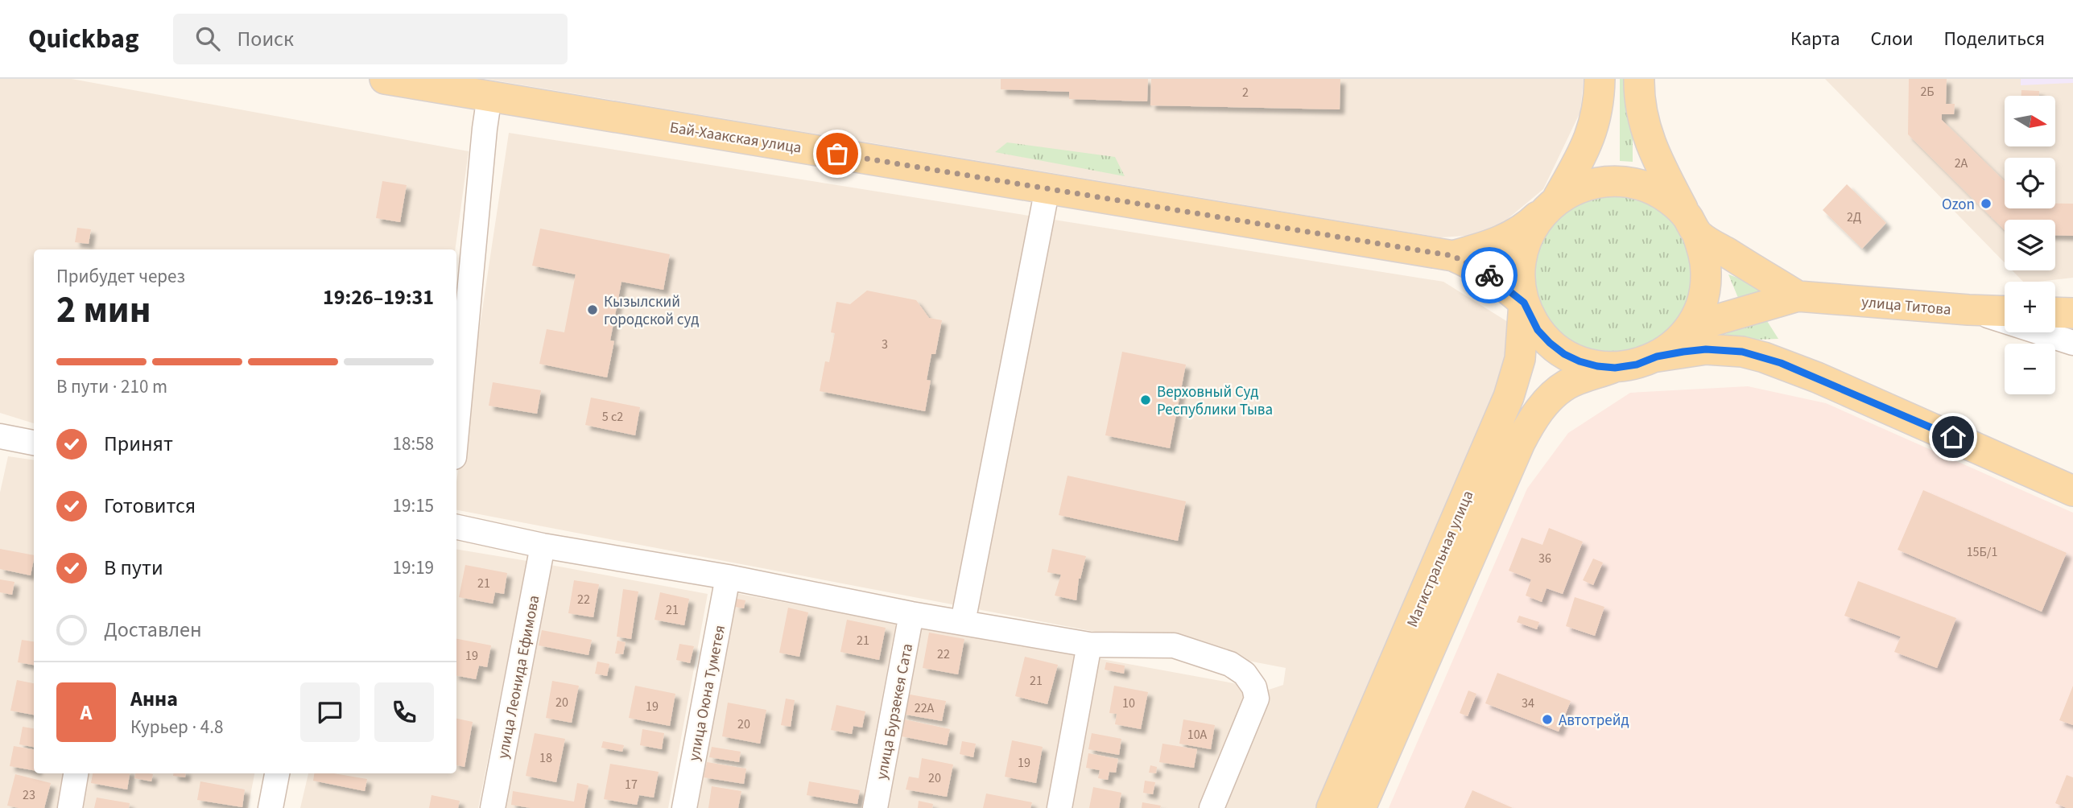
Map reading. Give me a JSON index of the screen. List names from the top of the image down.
{
  "streets": {
    "main road": ["Бай-Хаакская улица", "улица Титова", "Магистральная улица"],
    "street": ["улица Леонида Ефимова", "улица Оюна Туметея", "улица Бурзекея Сата"]
  },
  "crossings": [
    ["Бай-Хаакская улица", "улица Титова"],
    ["Бай-Хаакская улица", "Магистральная улица"],
    ["улица Титова", "Магистральная улица"]
  ],
  "places": [
    "Ozon",
    "Кызылский городской суд",
    "Верховный Суд Республики Тыва",
    "Автотрейд"
  ],
  "house_numbers": [
    "2Б",
    "2",
    "2А",
    "2Д",
    "3",
    "5 с2",
    "15Б/1",
    "36",
    "21",
    "22",
    "21",
    "21",
    "22",
    "19",
    "21",
    "20",
    "10",
    "34",
    "19",
    "22А",
    "20",
    "10А",
    "18",
    "19",
    "20",
    "17",
    "23"
  ],
  "north": "right",
  "page": {
    "header": "Quickbag",
    "search": "Поиск",
    "nav": ["Карта", "Слои", "Поделиться"],
    "map_buttons": ["+", "−"],
    "heading": ["2 мин", "Прибудет через", "19:26–19:31"],
    "panel": ["Анна", "Курьер · 4.8"],
    "bar": "В пути · 210 m",
    "list": [
      ["Принят", "18:58"],
      ["Готовится", "19:15"],
      ["В пути", "19:19"],
      "Доставлен"
    ],
    "round": "А"
  }
}
